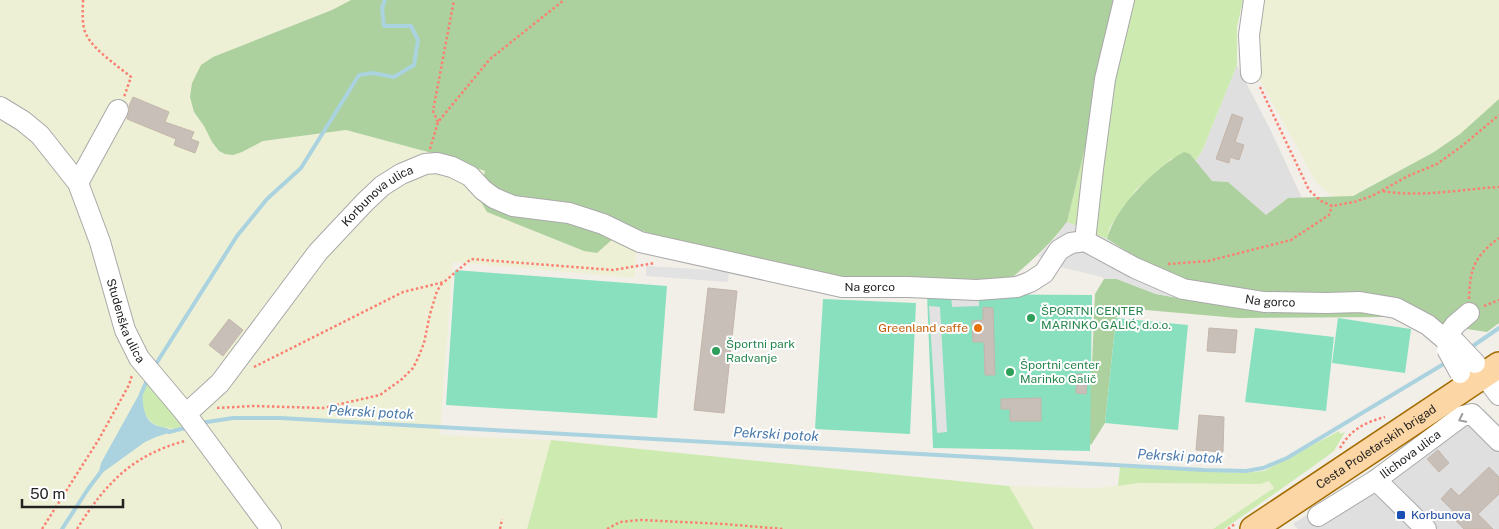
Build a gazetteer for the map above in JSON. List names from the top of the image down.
{
  "streets": {
    "main road": ["Cesta Proletarskih brigad"],
    "street": [
      "Korbunova ulica",
      "Na gorco",
      "Studenška ulica",
      "Ilichova ulica"
    ]
  },
  "crossings": [
    ["Korbunova ulica", "Na gorco"],
    ["Korbunova ulica", "Studenška ulica"]
  ],
  "one_way": ["Ilichova ulica"],
  "water": ["Pekrski potok"],
  "places": {
    "other": [
      "ŠPORTNI CENTER MARINKO GALIĆ, d.o.o.",
      "Greenland caffe",
      "Športni park Radvanje",
      "Športni center Marinko Galič"
    ],
    "transit": ["Korbunova"]
  },
  "scale_bar": "50 m"
}
